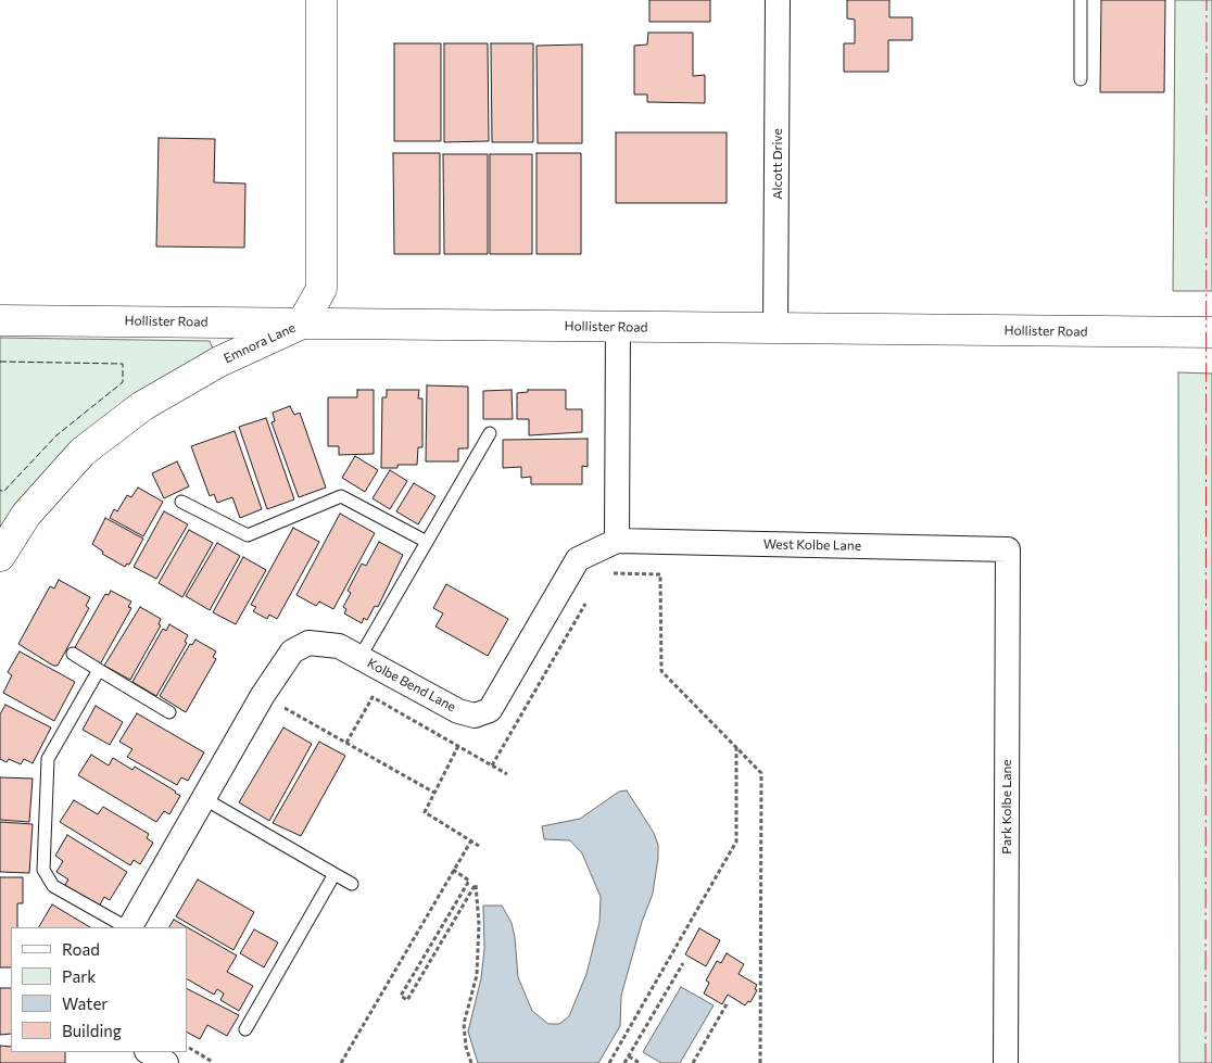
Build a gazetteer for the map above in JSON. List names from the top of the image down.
{
  "streets": {
    "street": [
      "Alcott Drive",
      "Hollister Road",
      "Emnora Lane",
      "West Kolbe Lane",
      "Kolbe Bend Lane",
      "Park Kolbe Lane"
    ]
  },
  "crossings": [
    ["Alcott Drive", "Hollister Road"],
    ["Hollister Road", "Emnora Lane"],
    ["West Kolbe Lane", "Kolbe Bend Lane"],
    ["West Kolbe Lane", "Park Kolbe Lane"]
  ],
  "legend": [
    "Road",
    "Park",
    "Water",
    "Building"
  ]
}
